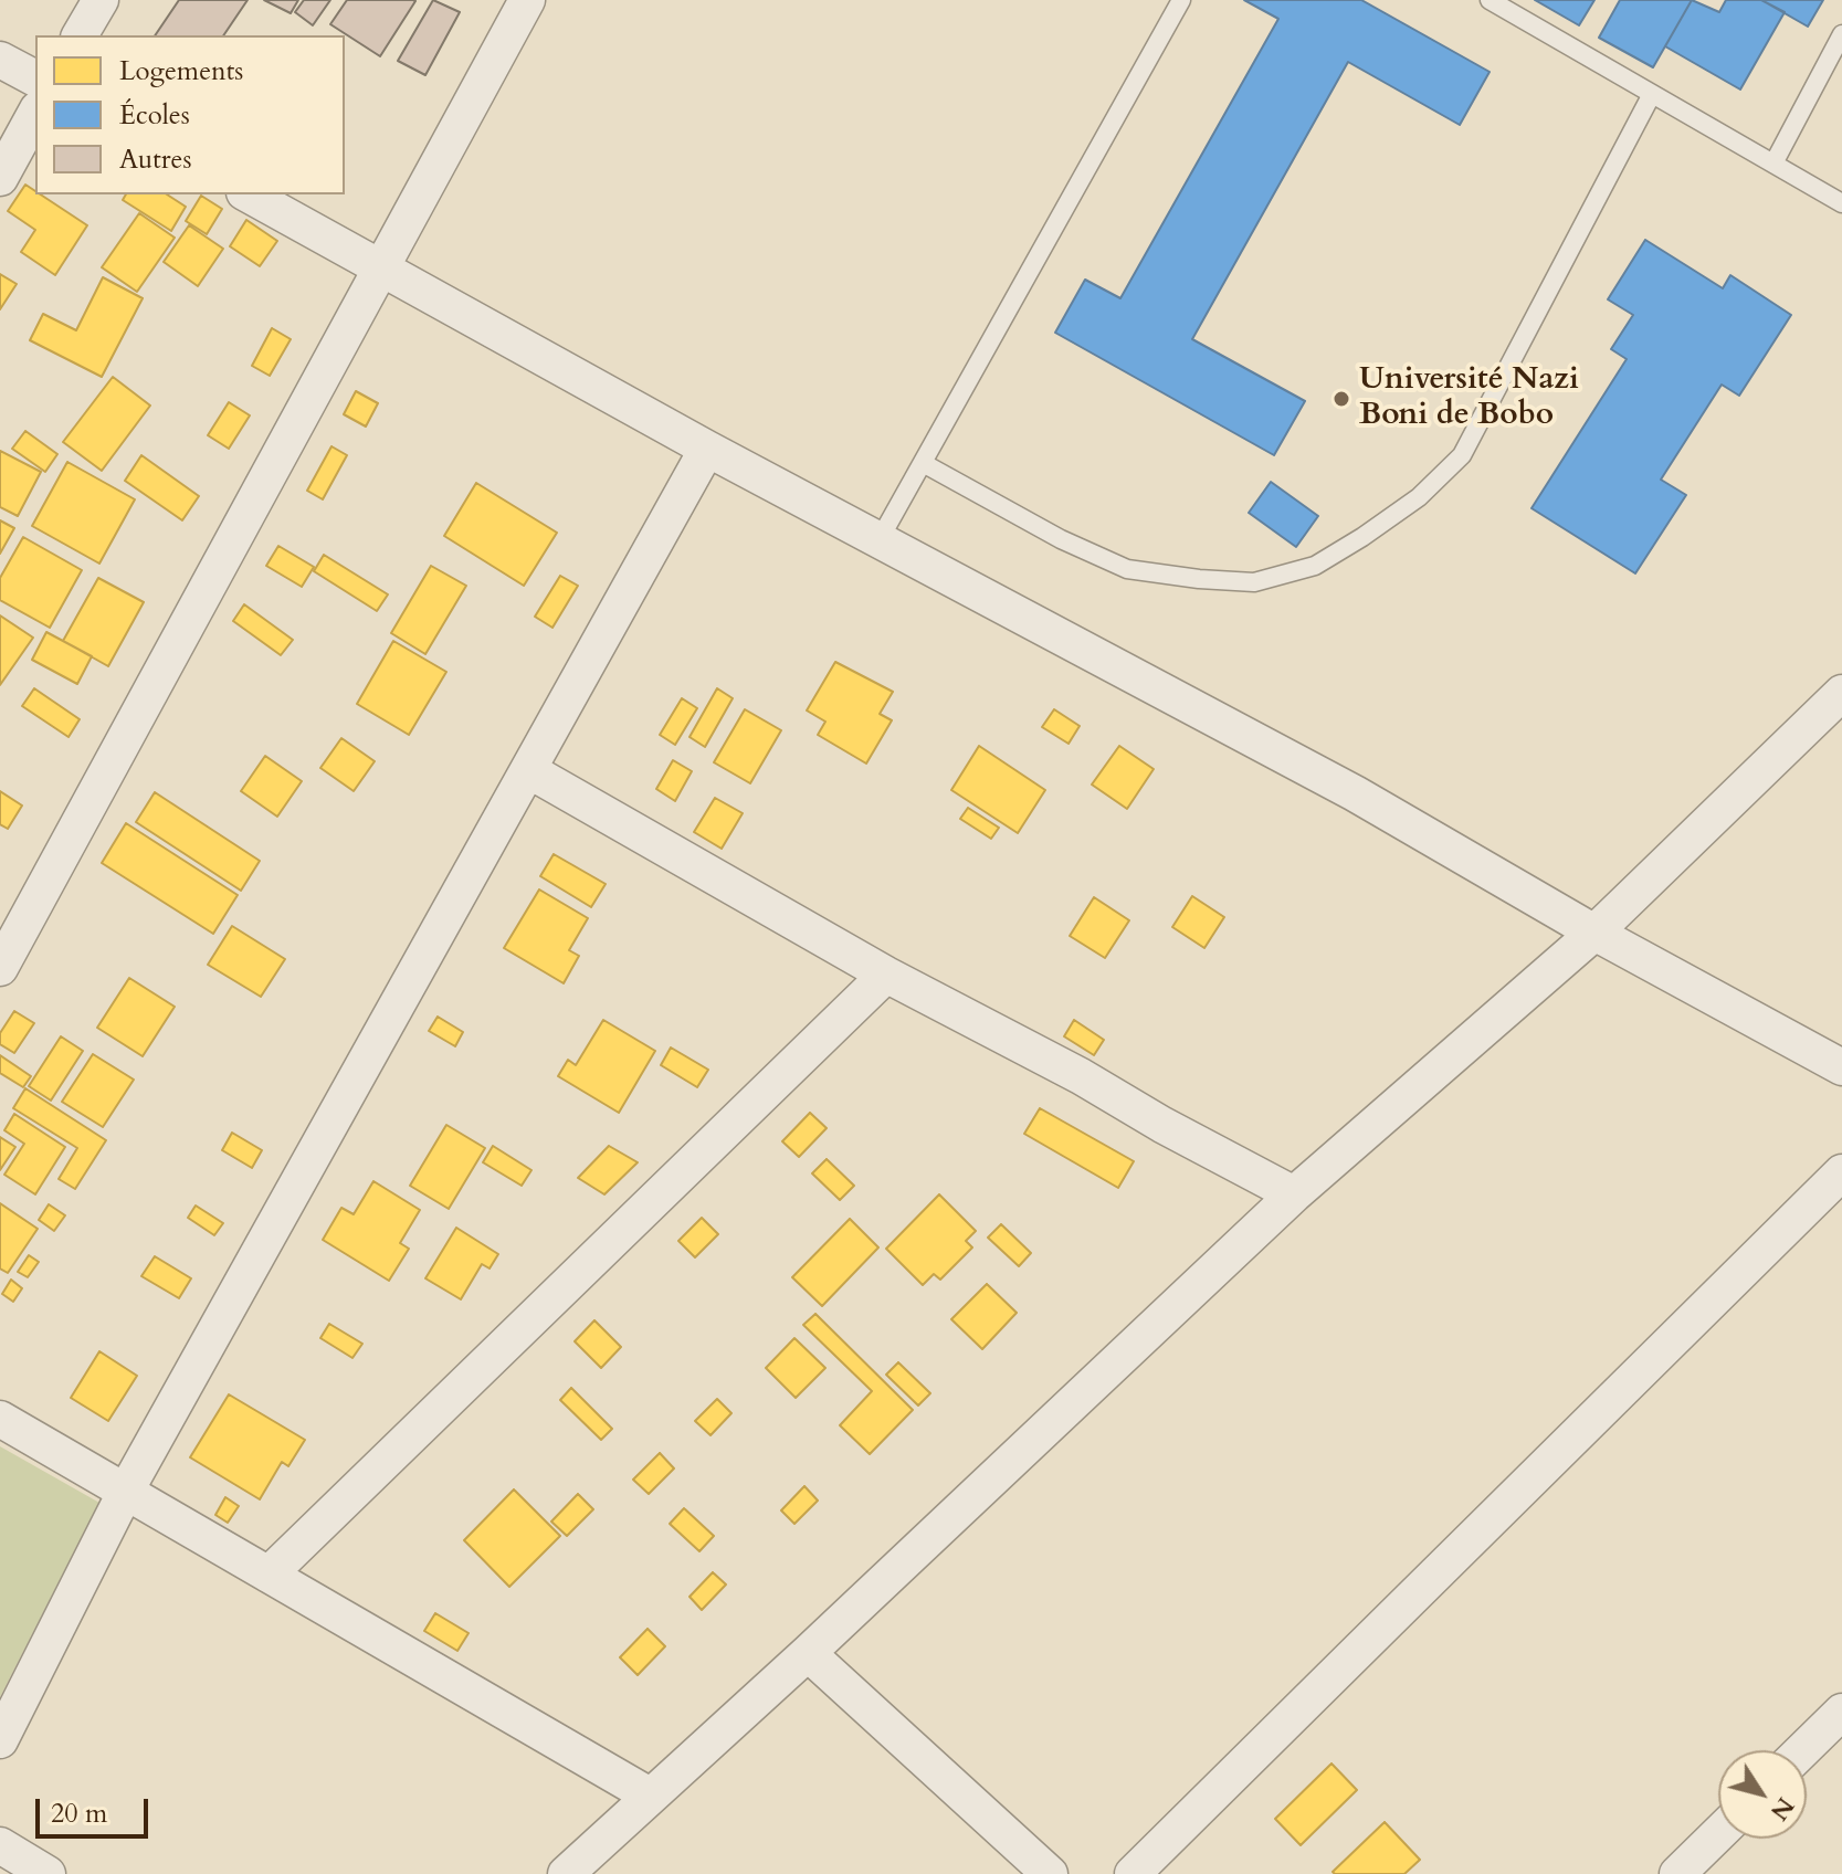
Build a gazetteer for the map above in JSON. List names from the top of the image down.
{
  "places": ["Université Nazi Boni de Bobo"],
  "legend": ["Logements", "Écoles", "Autres"],
  "scale_bar": "20 m",
  "north": "bottom right"
}
